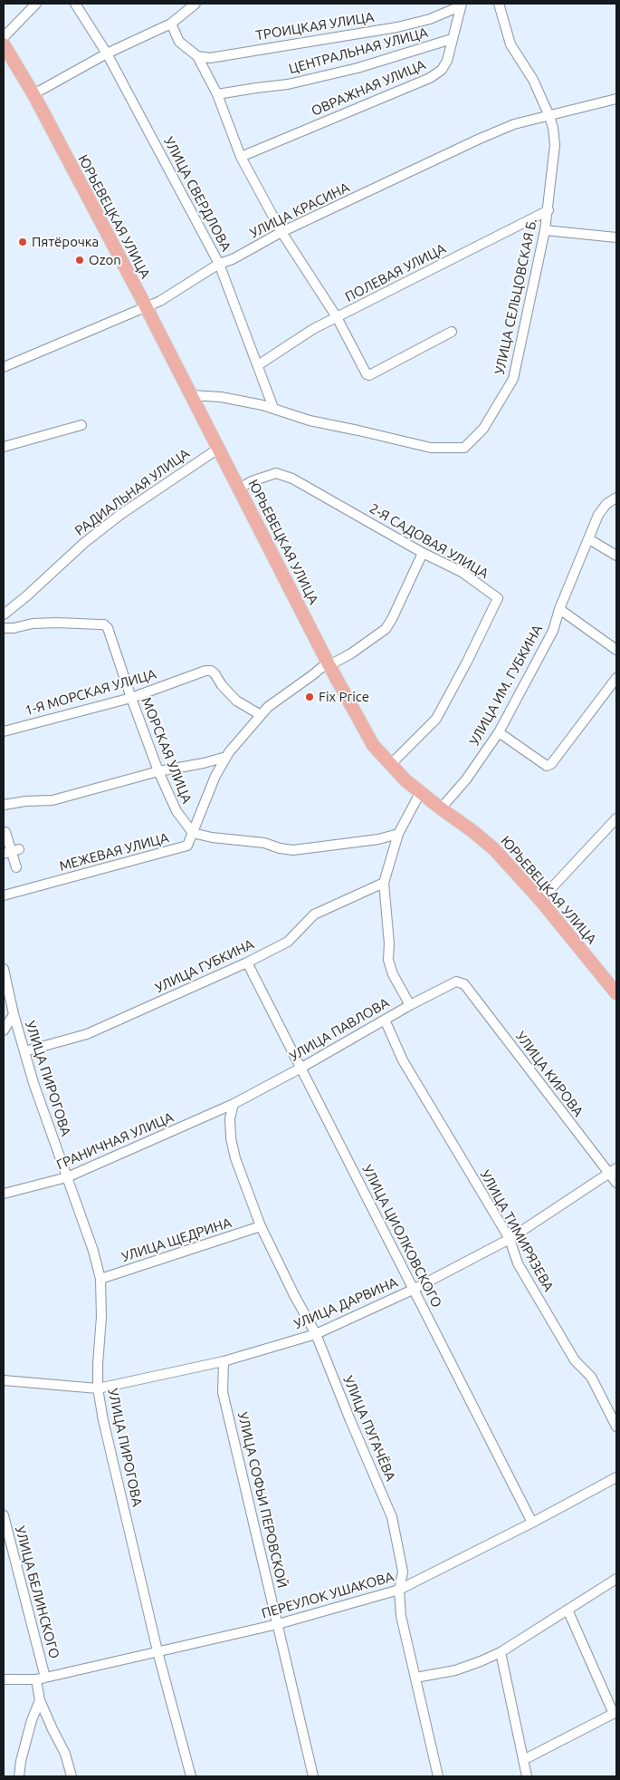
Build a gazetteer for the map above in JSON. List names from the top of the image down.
{
  "streets": {
    "main road": ["ЮРЬЕВЕЦКАЯ УЛИЦА"],
    "street": [
      "ТРОИЦКАЯ УЛИЦА",
      "ЦЕНТРАЛЬНАЯ УЛИЦА",
      "ОВРАЖНАЯ УЛИЦА",
      "УЛИЦА СВЕРДЛОВА",
      "УЛИЦА КРАСИНА",
      "ПОЛЕВАЯ УЛИЦА",
      "УЛИЦА СЕЛЬЦОВСКАЯ Б.",
      "РАДИАЛЬНАЯ УЛИЦА",
      "2-Я САДОВАЯ УЛИЦА",
      "УЛИЦА ИМ. ГУБКИНА",
      "1-Я МОРСКАЯ УЛИЦА",
      "МОРСКАЯ УЛИЦА",
      "МЕЖЕВАЯ УЛИЦА",
      "УЛИЦА ГУБКИНА",
      "УЛИЦА ПАВЛОВА",
      "УЛИЦА КИРОВА",
      "УЛИЦА ПИРОГОВА",
      "ГРАНИЧНАЯ УЛИЦА",
      "УЛИЦА ТИМИРЯЗЕВА",
      "УЛИЦА ЦИОЛКОВСКОГО",
      "УЛИЦА ЩЕДРИНА",
      "УЛИЦА ДАРВИНА",
      "УЛИЦА ПУГАЧЁВА",
      "УЛИЦА СОФЬИ ПЕРОВСКОЙ",
      "УЛИЦА БЕЛИНСКОГО",
      "ПЕРЕУЛОК УШАКОВА"
    ]
  },
  "crossings": [
    ["ТРОИЦКАЯ УЛИЦА", "ОВРАЖНАЯ УЛИЦА"],
    ["ЦЕНТРАЛЬНАЯ УЛИЦА", "ОВРАЖНАЯ УЛИЦА"],
    ["УЛИЦА СВЕРДЛОВА", "УЛИЦА КРАСИНА"],
    ["УЛИЦА СВЕРДЛОВА", "ПОЛЕВАЯ УЛИЦА"],
    ["УЛИЦА СВЕРДЛОВА", "УЛИЦА СЕЛЬЦОВСКАЯ Б."],
    ["УЛИЦА КРАСИНА", "ЮРЬЕВЕЦКАЯ УЛИЦА"],
    ["УЛИЦА КРАСИНА", "УЛИЦА СЕЛЬЦОВСКАЯ Б."],
    ["ЮРЬЕВЕЦКАЯ УЛИЦА", "УЛИЦА СЕЛЬЦОВСКАЯ Б."],
    ["ЮРЬЕВЕЦКАЯ УЛИЦА", "РАДИАЛЬНАЯ УЛИЦА"],
    ["ЮРЬЕВЕЦКАЯ УЛИЦА", "2-Я САДОВАЯ УЛИЦА"],
    ["ЮРЬЕВЕЦКАЯ УЛИЦА", "УЛИЦА ИМ. ГУБКИНА"],
    ["ЮРЬЕВЕЦКАЯ УЛИЦА", "МЕЖЕВАЯ УЛИЦА"],
    ["ПОЛЕВАЯ УЛИЦА", "УЛИЦА СЕЛЬЦОВСКАЯ Б."],
    ["2-Я САДОВАЯ УЛИЦА", "МЕЖЕВАЯ УЛИЦА"],
    ["1-Я МОРСКАЯ УЛИЦА", "МОРСКАЯ УЛИЦА"],
    ["1-Я МОРСКАЯ УЛИЦА", "МЕЖЕВАЯ УЛИЦА"],
    ["МОРСКАЯ УЛИЦА", "МЕЖЕВАЯ УЛИЦА"],
    ["УЛИЦА ГУБКИНА", "УЛИЦА ПИРОГОВА"],
    ["УЛИЦА ГУБКИНА", "УЛИЦА ЦИОЛКОВСКОГО"],
    ["УЛИЦА ПАВЛОВА", "УЛИЦА КИРОВА"],
    ["УЛИЦА ПАВЛОВА", "ГРАНИЧНАЯ УЛИЦА"],
    ["УЛИЦА ПАВЛОВА", "УЛИЦА ТИМИРЯЗЕВА"],
    ["УЛИЦА ПАВЛОВА", "УЛИЦА ЦИОЛКОВСКОГО"],
    ["УЛИЦА ПАВЛОВА", "УЛИЦА ПУГАЧЁВА"],
    ["УЛИЦА КИРОВА", "УЛИЦА ДАРВИНА"],
    ["УЛИЦА ПИРОГОВА", "ГРАНИЧНАЯ УЛИЦА"],
    ["УЛИЦА ПИРОГОВА", "УЛИЦА ЩЕДРИНА"],
    ["УЛИЦА ПИРОГОВА", "УЛИЦА ДАРВИНА"],
    ["УЛИЦА ПИРОГОВА", "ПЕРЕУЛОК УШАКОВА"],
    ["ГРАНИЧНАЯ УЛИЦА", "УЛИЦА ПУГАЧЁВА"],
    ["УЛИЦА ТИМИРЯЗЕВА", "УЛИЦА ДАРВИНА"],
    ["УЛИЦА ЦИОЛКОВСКОГО", "УЛИЦА ДАРВИНА"],
    ["УЛИЦА ЦИОЛКОВСКОГО", "ПЕРЕУЛОК УШАКОВА"],
    ["УЛИЦА ЩЕДРИНА", "УЛИЦА ПУГАЧЁВА"],
    ["УЛИЦА ДАРВИНА", "УЛИЦА ПУГАЧЁВА"],
    ["УЛИЦА ДАРВИНА", "УЛИЦА СОФЬИ ПЕРОВСКОЙ"],
    ["УЛИЦА ПУГАЧЁВА", "ПЕРЕУЛОК УШАКОВА"],
    ["УЛИЦА СОФЬИ ПЕРОВСКОЙ", "ПЕРЕУЛОК УШАКОВА"],
    ["УЛИЦА БЕЛИНСКОГО", "ПЕРЕУЛОК УШАКОВА"]
  ],
  "places": ["Пятёрочка", "Ozon", "Fix Price"]
}
